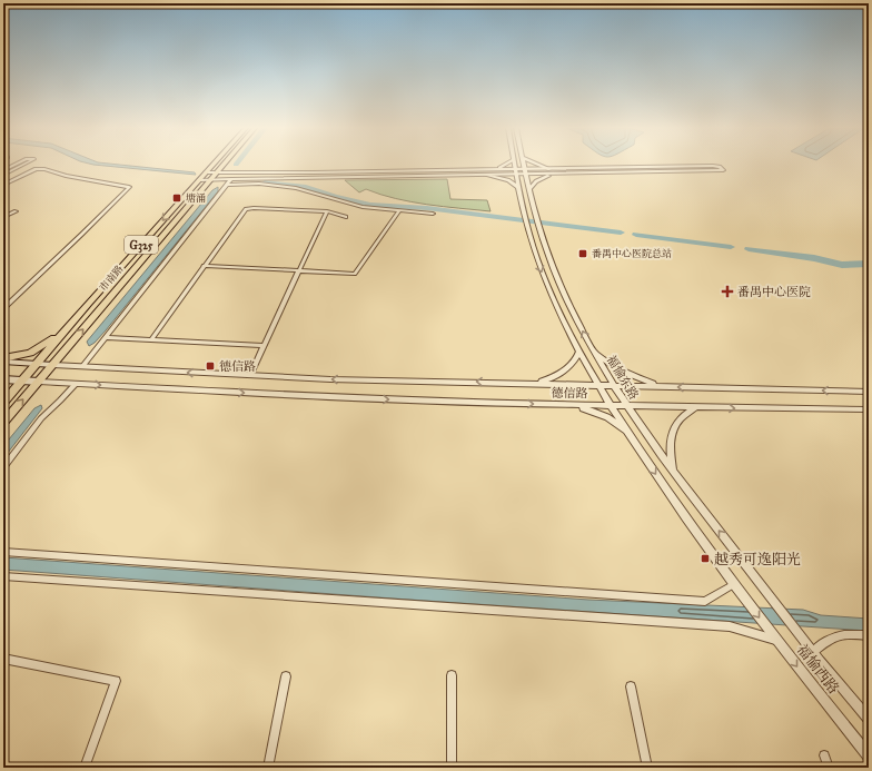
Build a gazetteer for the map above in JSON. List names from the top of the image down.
{
  "streets": {
    "highway": ["G325", "市南路"],
    "main road": ["德信路"],
    "street": ["福愉东路", "福愉西路"]
  },
  "crossings": [
    ["市南路", "德信路"],
    ["福愉东路", "德信路"],
    ["福愉东路", "福愉西路"]
  ],
  "places": {
    "transit": [
      "塘涌",
      "番禺中心医院总站",
      "德信路",
      "越秀可逸阳光"
    ],
    "health": ["番禺中心医院"]
  }
}
